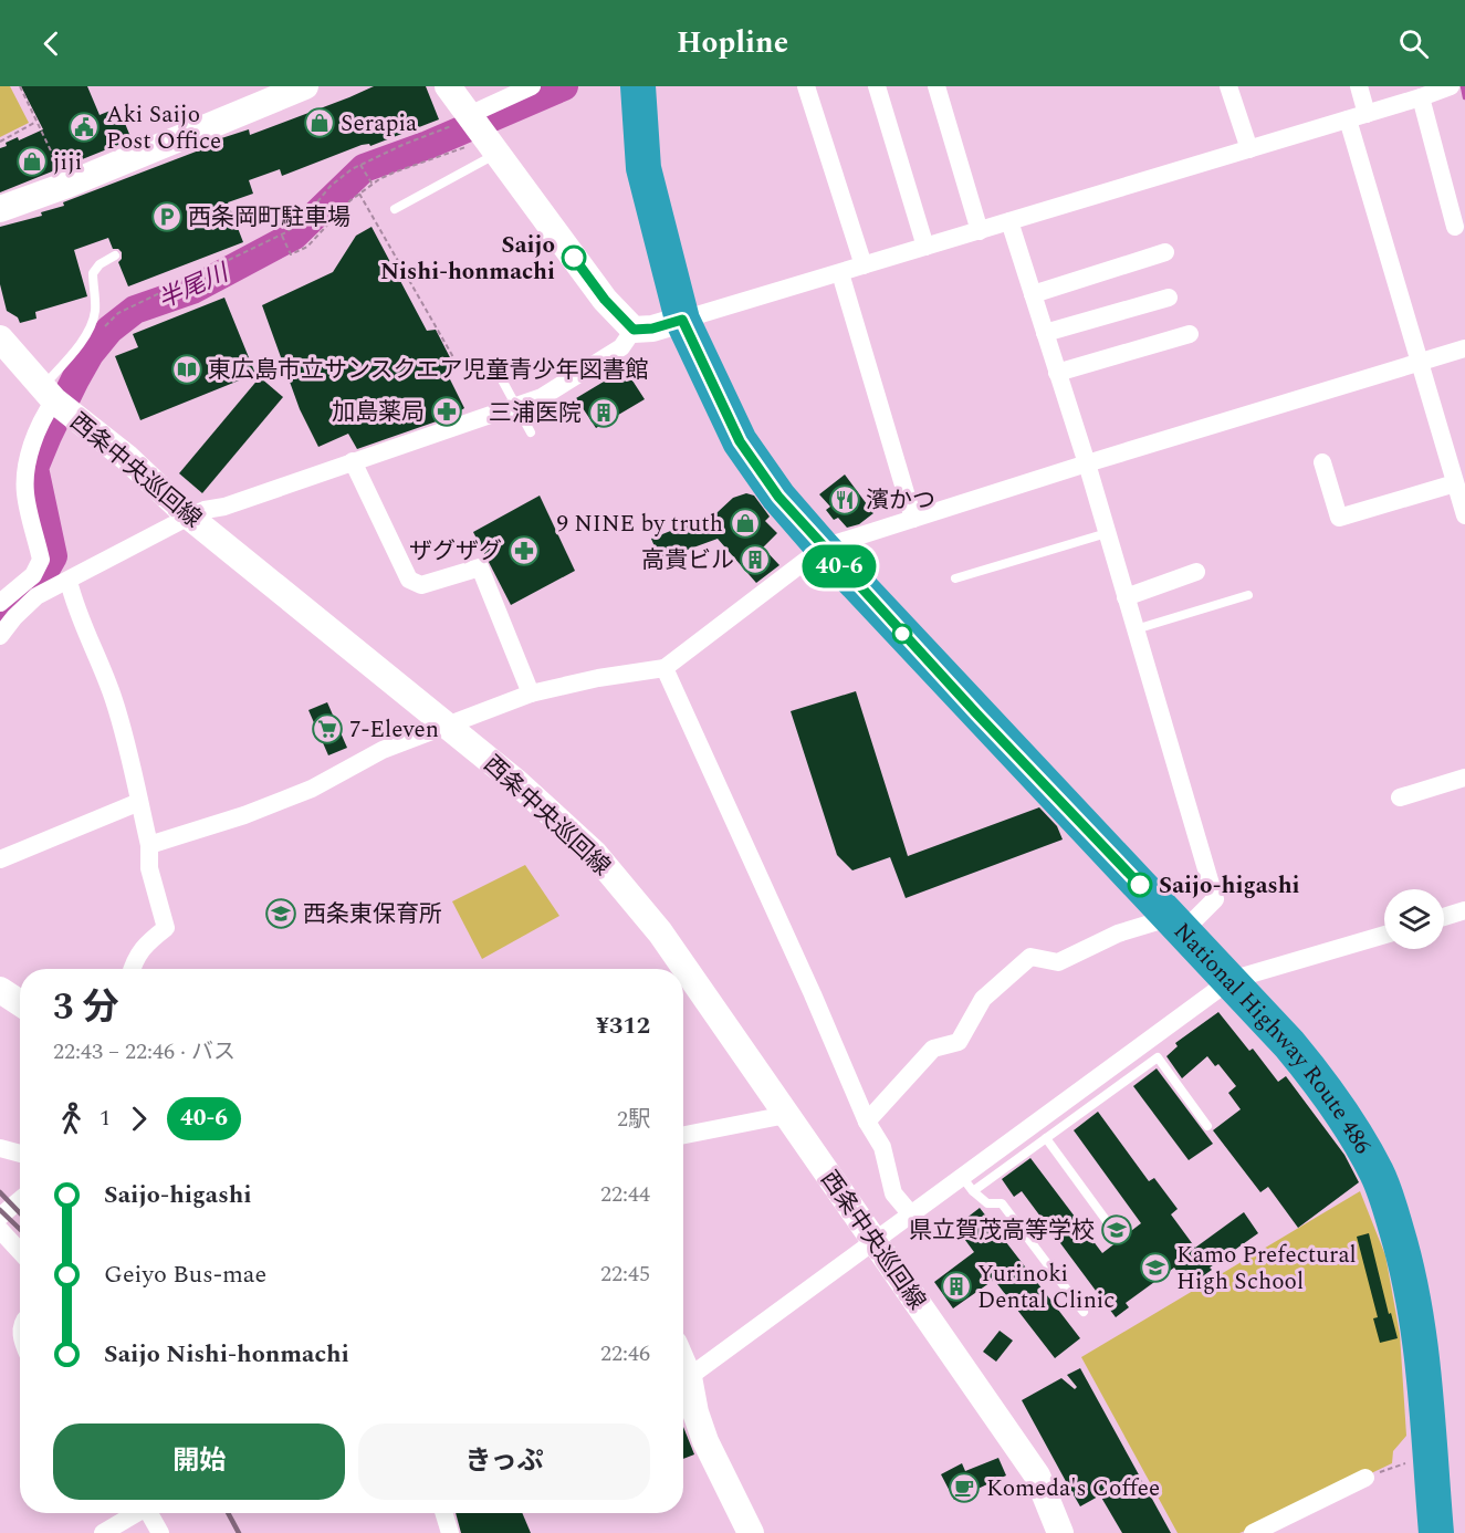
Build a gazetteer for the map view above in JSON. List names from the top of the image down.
{
  "streets": {
    "highway": ["National Highway Route 486"],
    "street": ["西条中央巡回線"]
  },
  "water": ["半尾川"],
  "places": {
    "shop": ["Serapia", "jiji", "9 NINE by truth"],
    "public building": ["Aki Saijo Post Office"],
    "parking": ["西条岡町駐車場"],
    "other": ["Saijo Nishi-honmachi", "Saijo-higashi"],
    "library": ["東広島市立サンスクエア児童青少年図書館"],
    "pharmacy": ["加島薬局", "ザグザグ"],
    "building": ["三浦医院", "高貴ビル", "Yurinoki Dental Clinic"],
    "restaurant": ["濱かつ"],
    "supermarket": ["7-Eleven"],
    "school or university": ["西条東保育所", "県立賀茂高等学校", "Kamo Prefectural High School"],
    "cafe": ["Komeda's Coffee"]
  },
  "lines": ["bus line 40-6"],
  "page": {
    "header": "Hopline",
    "on_map": "40-6",
    "heading": ["3 分", "22:43 – 22:46 · バス", "¥312"],
    "legs": ["1", "40-6", "2駅"],
    "list": [
      {
        "name": "Saijo-higashi",
        "value": "22:44"
      },
      {
        "name": "Geiyo Bus-mae",
        "value": "22:45"
      },
      {
        "name": "Saijo Nishi-honmachi",
        "value": "22:46"
      }
    ],
    "buttons": ["開始", "きっぷ"]
  }
}
